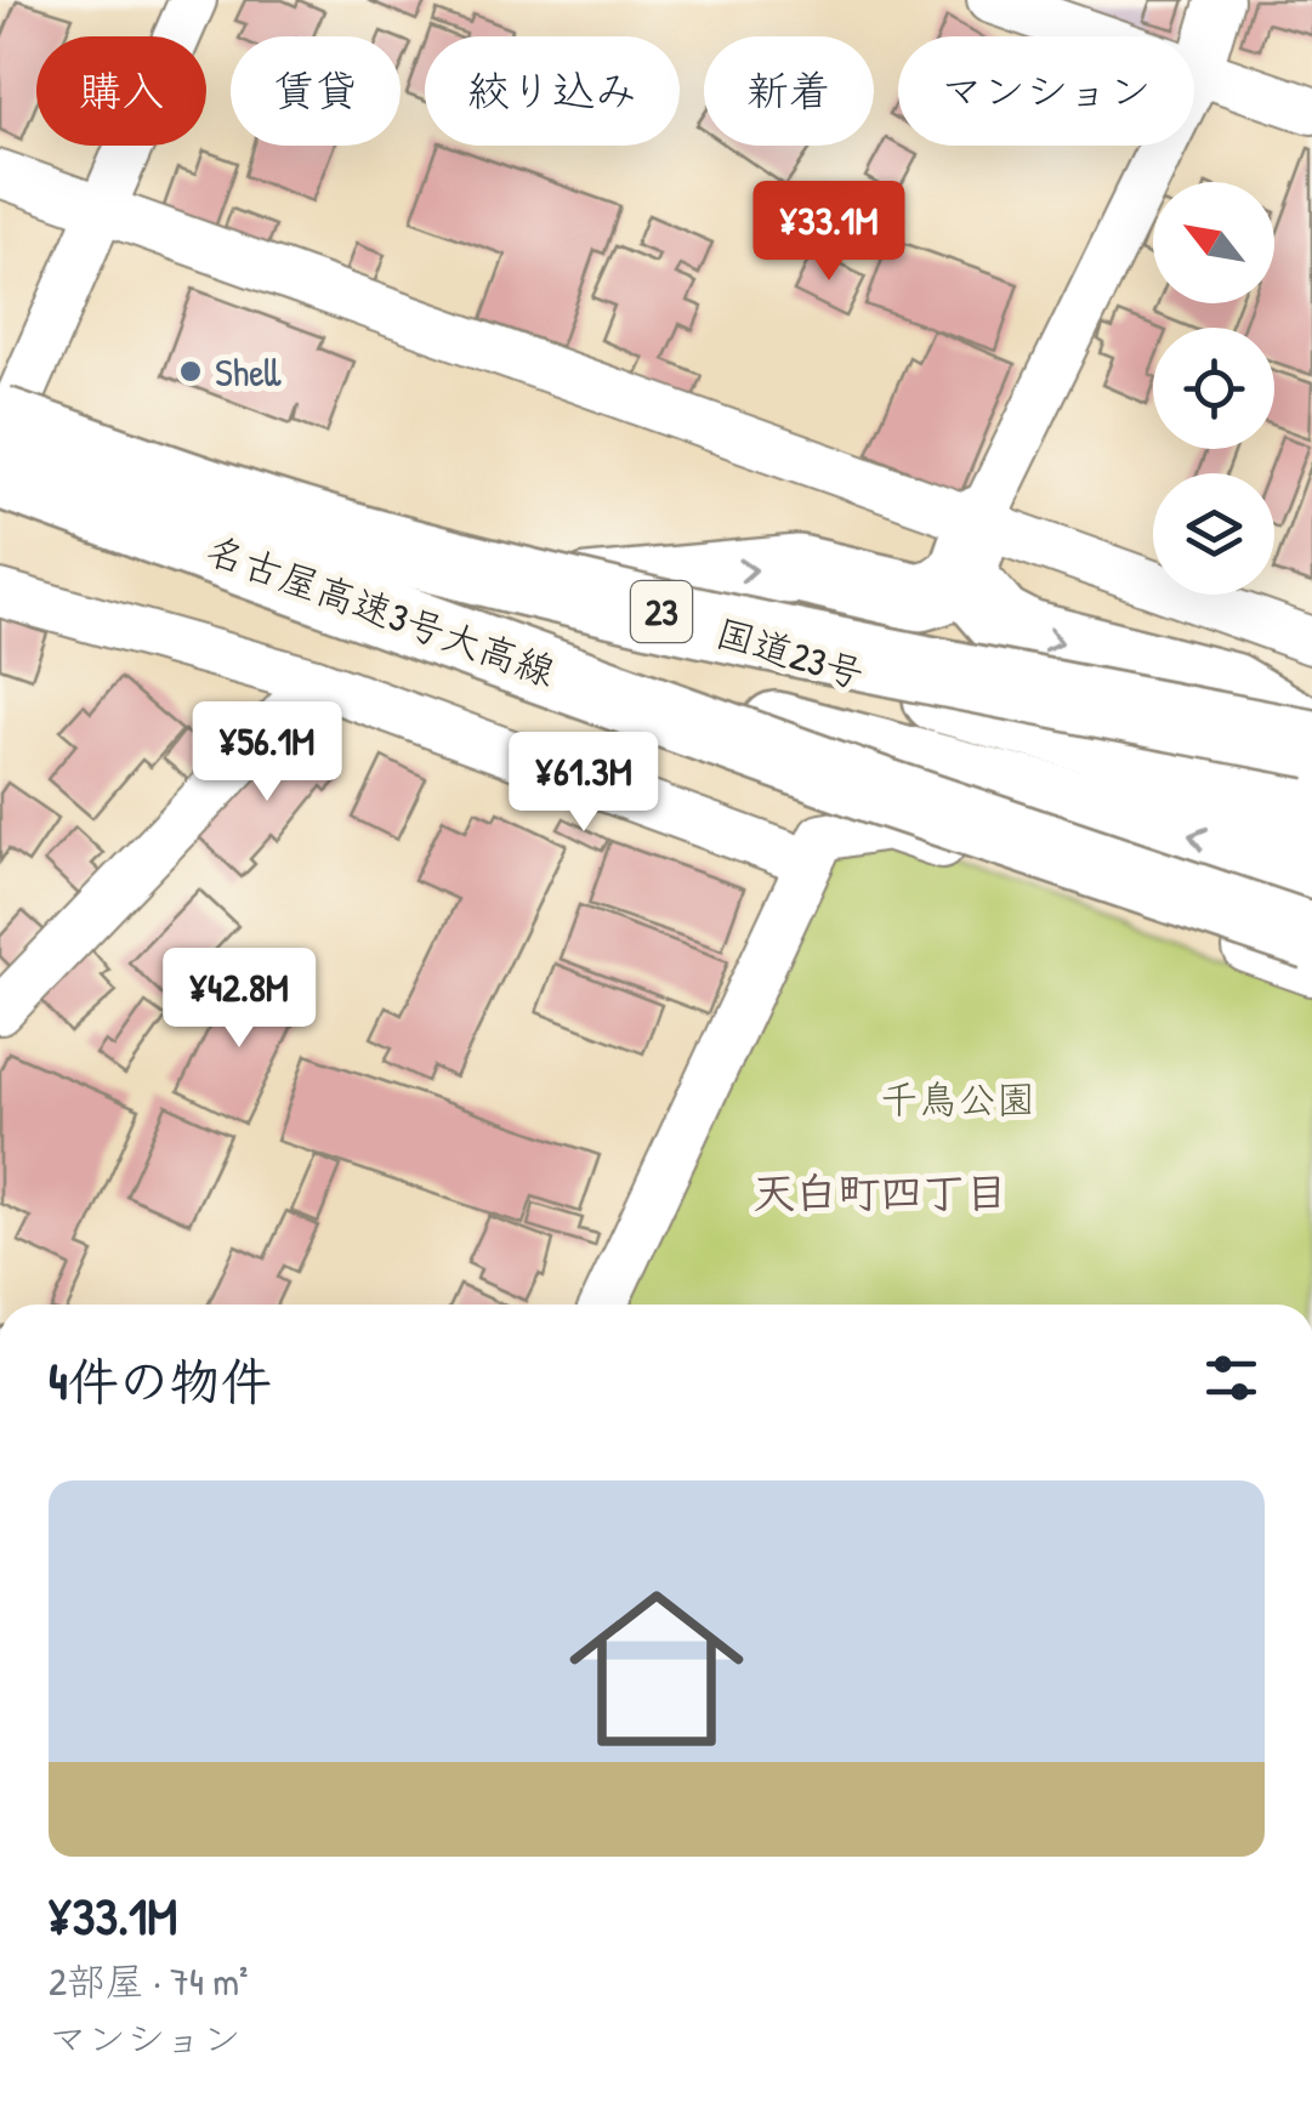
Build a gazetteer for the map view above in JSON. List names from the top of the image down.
{
  "streets": {
    "highway": ["名古屋高速3号大高線", "23", "国道23号"]
  },
  "crossings": [
    ["名古屋高速3号大高線", "国道23号"]
  ],
  "districts": ["天白町四丁目"],
  "parks": ["千鳥公園"],
  "places": ["Shell"],
  "north": "top left",
  "page": {
    "chip": [
      "購入",
      "賃貸",
      "絞り込み",
      "新着",
      "マンション"
    ],
    "price": [
      "¥33.1M",
      "¥56.1M",
      "¥61.3M",
      "¥42.8M"
    ],
    "heading": "4件の物件",
    "list": [
      {
        "name": "¥33.1M",
        "note": "2部屋 · 74 m² · マンション"
      }
    ]
  }
}
